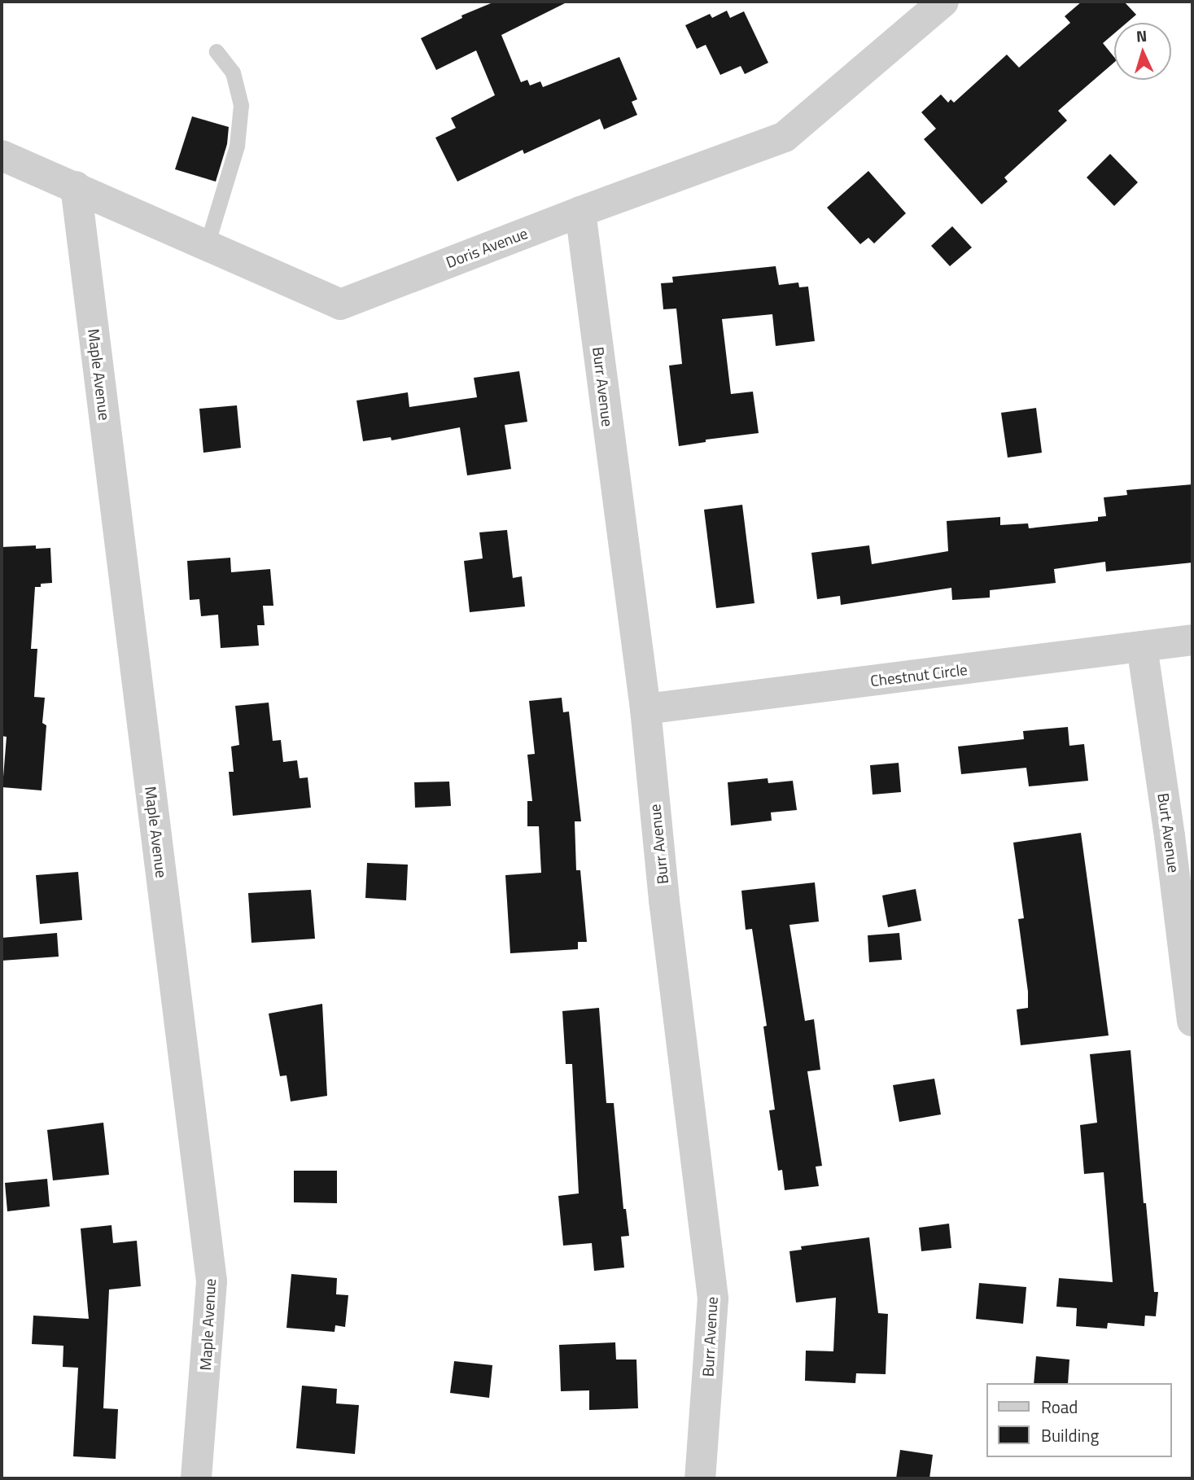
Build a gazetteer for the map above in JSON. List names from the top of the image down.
{
  "streets": {
    "street": [
      "Doris Avenue",
      "Maple Avenue",
      "Burr Avenue",
      "Chestnut Circle",
      "Burt Avenue"
    ]
  },
  "crossings": [
    ["Doris Avenue", "Maple Avenue"],
    ["Doris Avenue", "Burr Avenue"],
    ["Burr Avenue", "Chestnut Circle"],
    ["Chestnut Circle", "Burt Avenue"]
  ],
  "legend": ["Road", "Building"],
  "north": "top"
}
